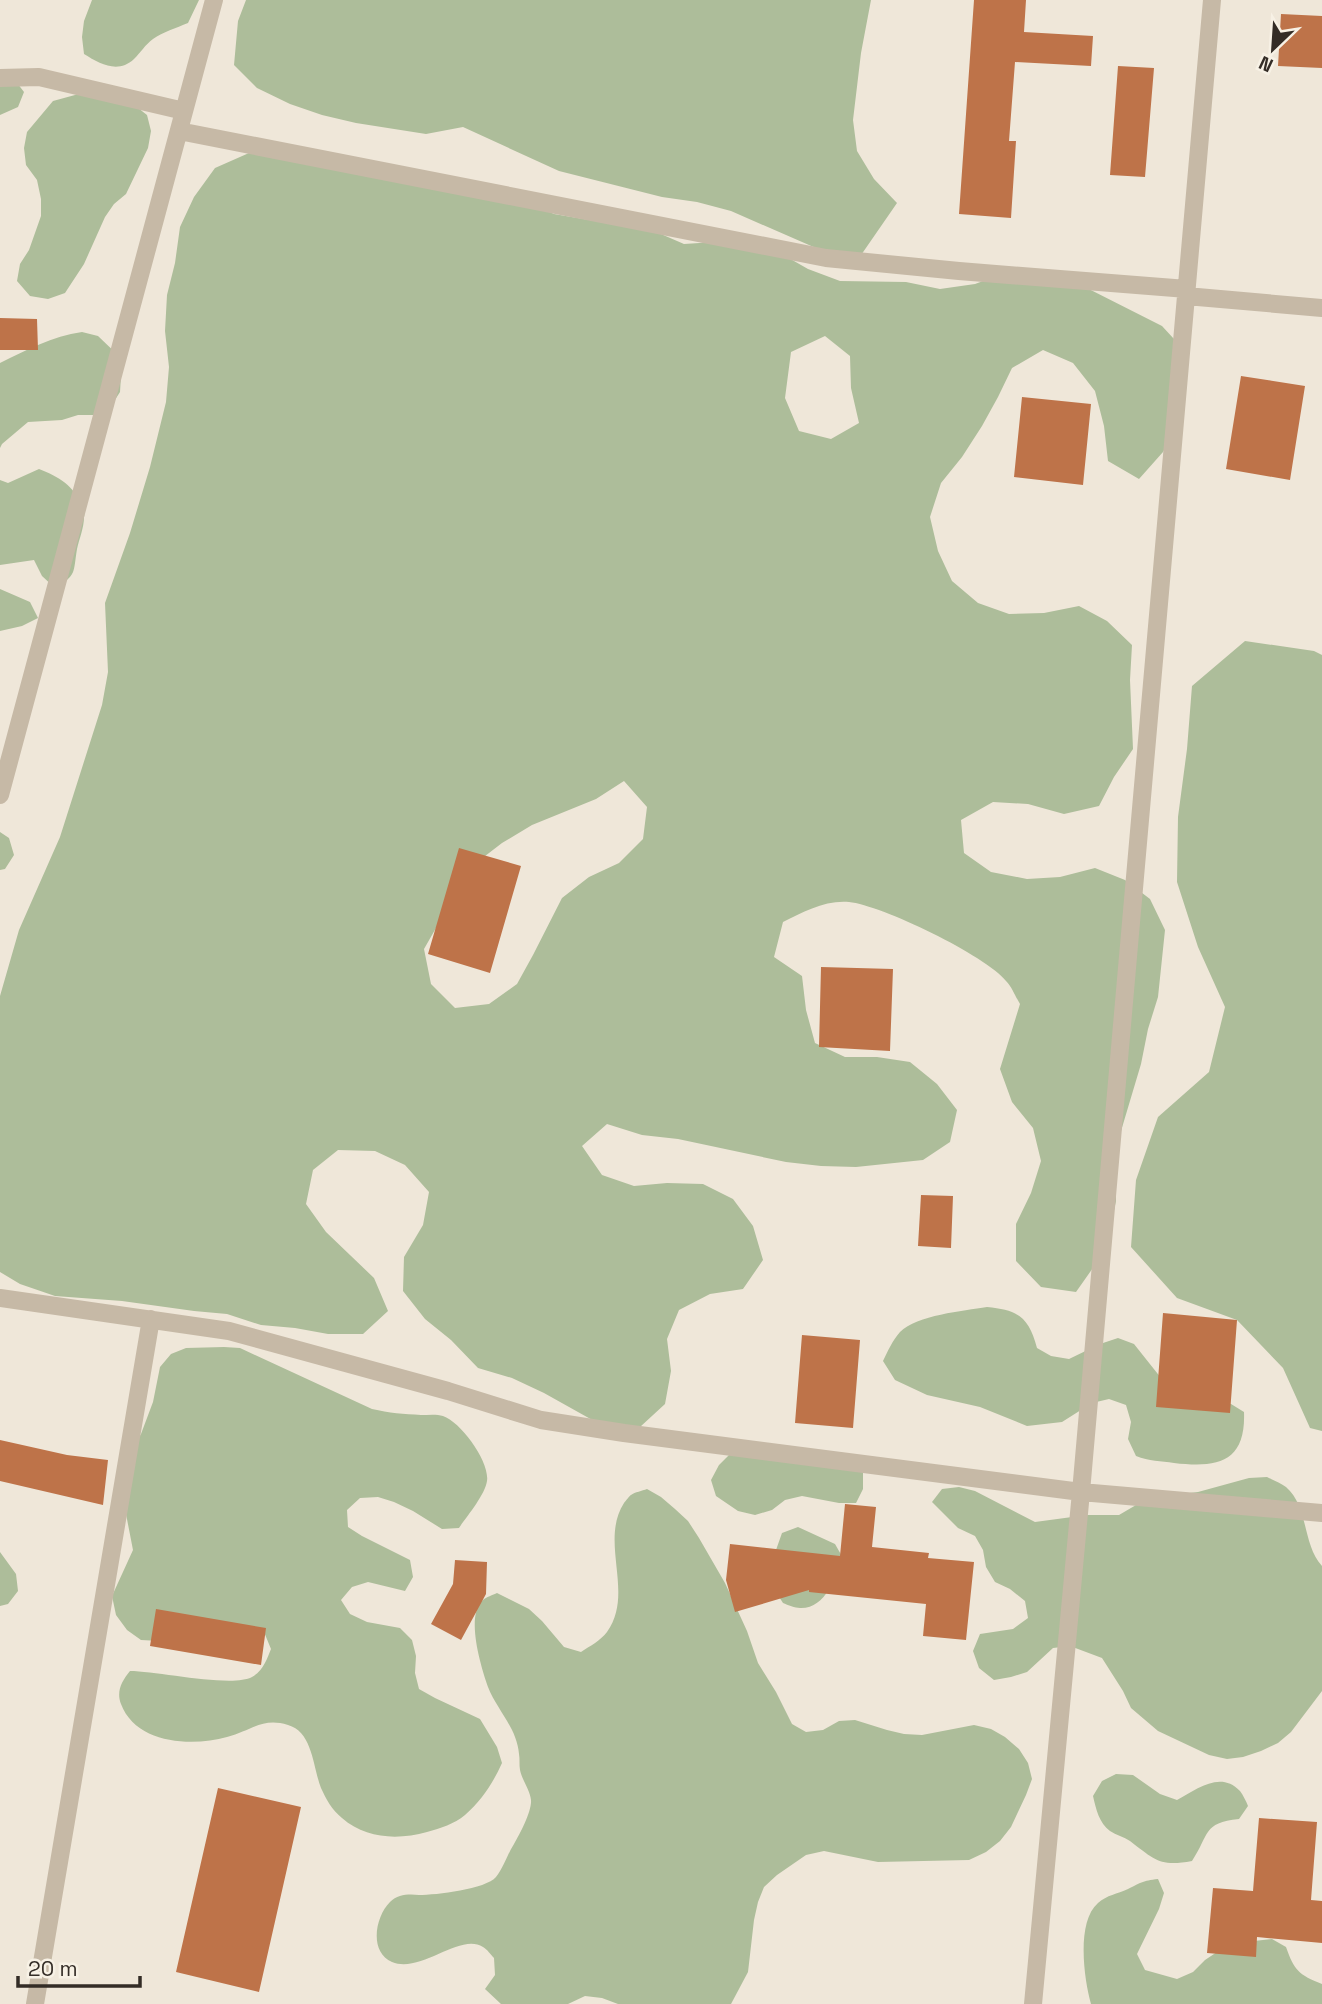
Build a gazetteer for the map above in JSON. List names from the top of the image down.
{
  "scale_bar": "20 m",
  "north": "bottom left"
}
